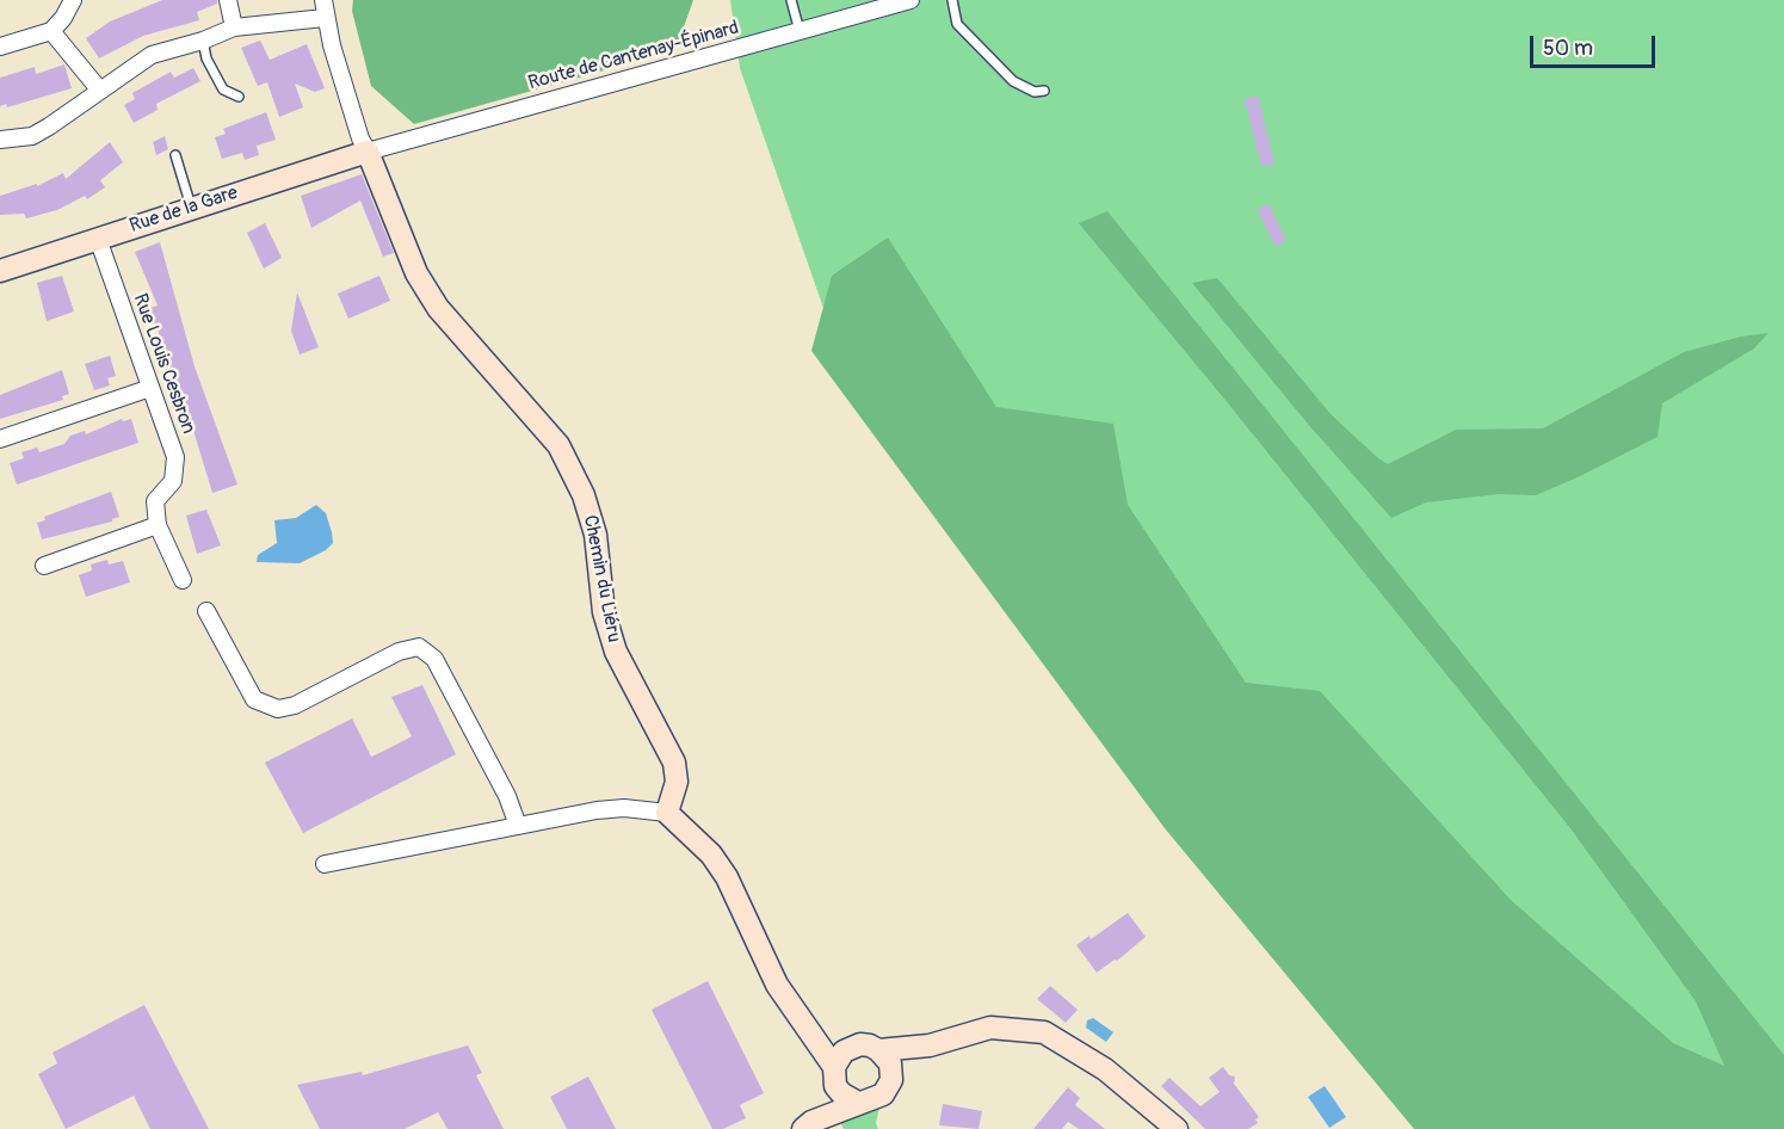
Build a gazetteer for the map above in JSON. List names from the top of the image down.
{
  "streets": {
    "street": [
      "Route de Cantenay-Épinard",
      "Rue de la Gare",
      "Rue Louis Cesbron",
      "Chemin du Liéru"
    ]
  },
  "crossings": [
    ["Route de Cantenay-Épinard", "Rue de la Gare"],
    ["Route de Cantenay-Épinard", "Chemin du Liéru"],
    ["Rue de la Gare", "Rue Louis Cesbron"],
    ["Rue de la Gare", "Chemin du Liéru"]
  ],
  "scale_bar": "50 m"
}
